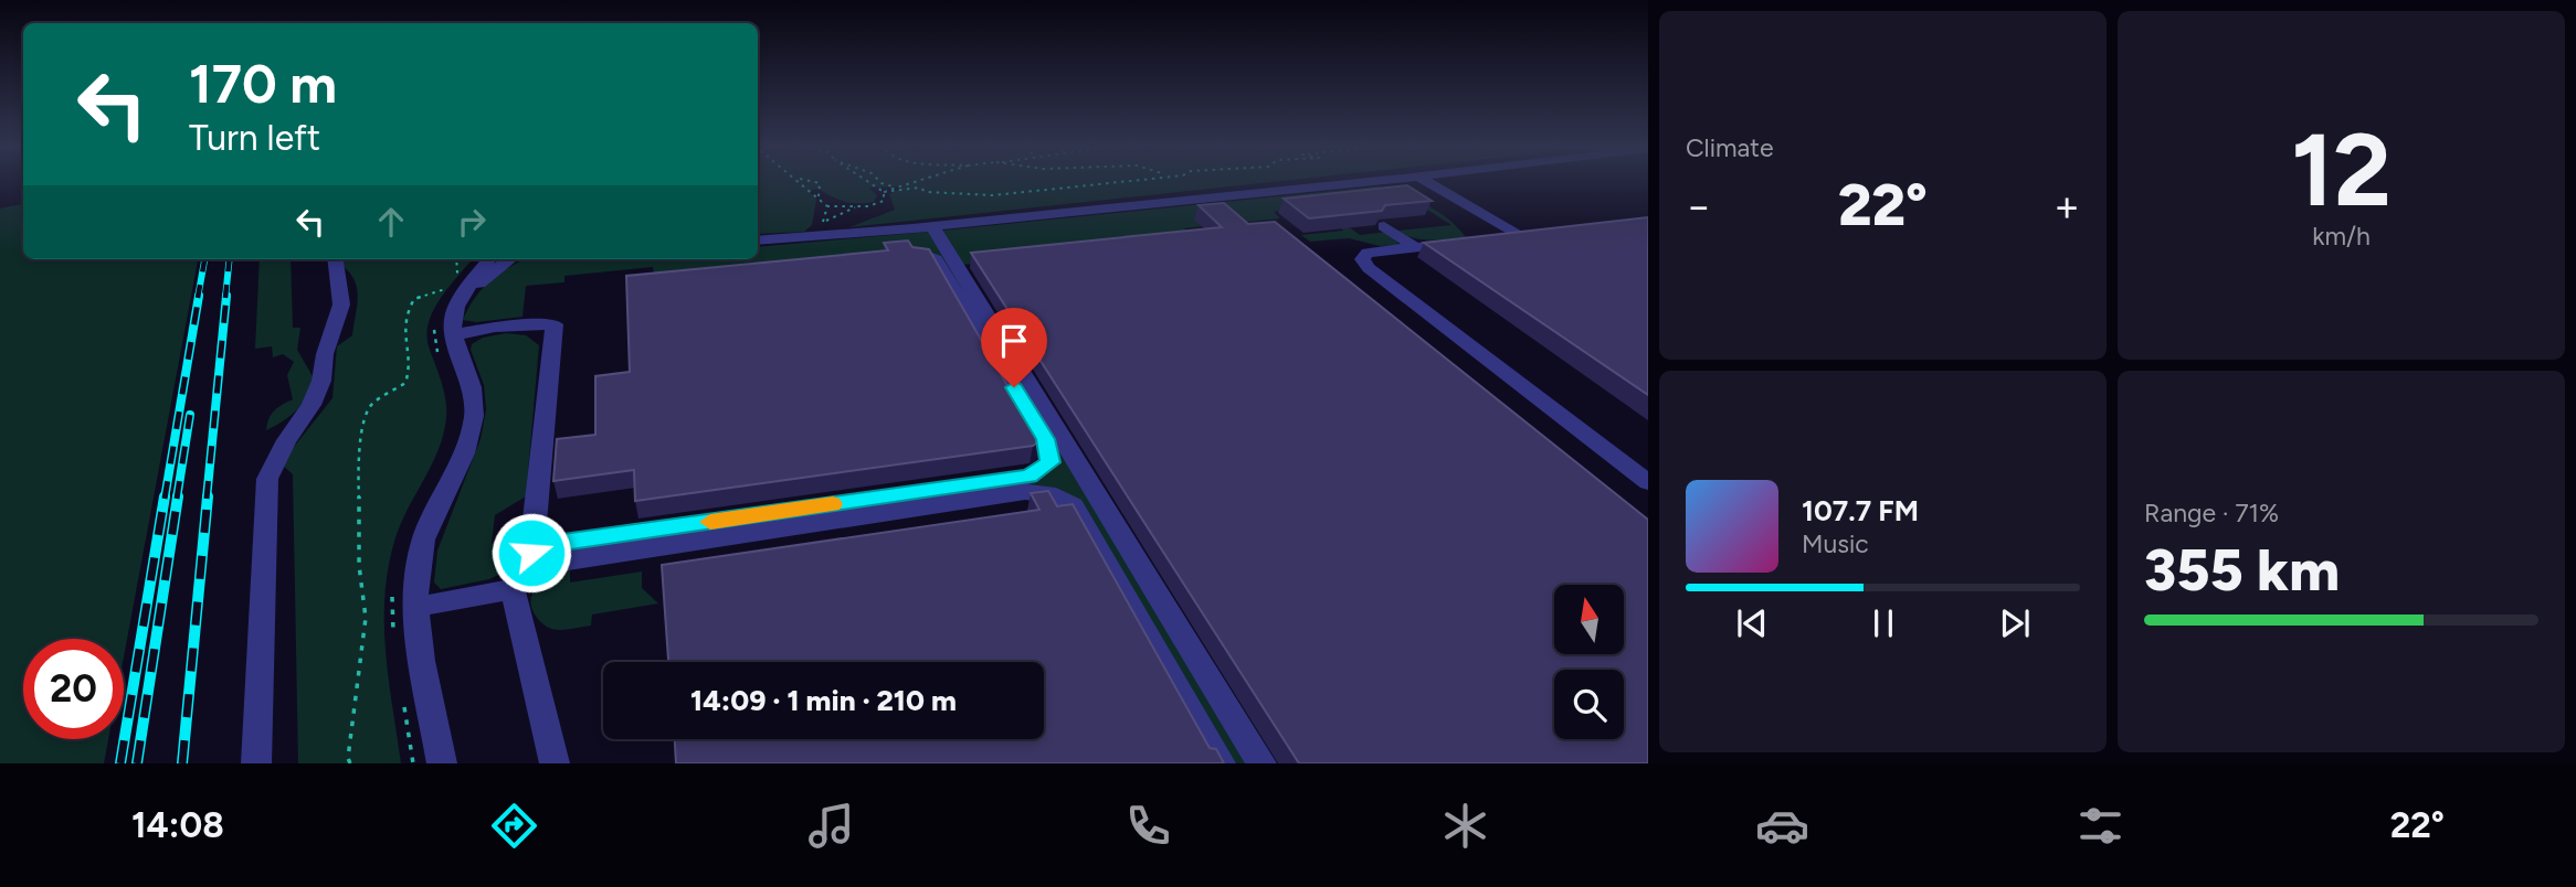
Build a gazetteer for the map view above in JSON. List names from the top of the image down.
{
  "north": "top",
  "page": {
    "tile": [
      "Climate",
      ["12", "km/h"],
      ["Range · 71%", "355 km"]
    ],
    "turn": ["170 m", "Turn left"],
    "heat": ["−", "22°", "+"],
    "song": ["107.7 FM", "Music"],
    "limit": "20",
    "trip": "14:09 · 1 min · 210 m",
    "tabs": ["14:08", "22°"]
  }
}
